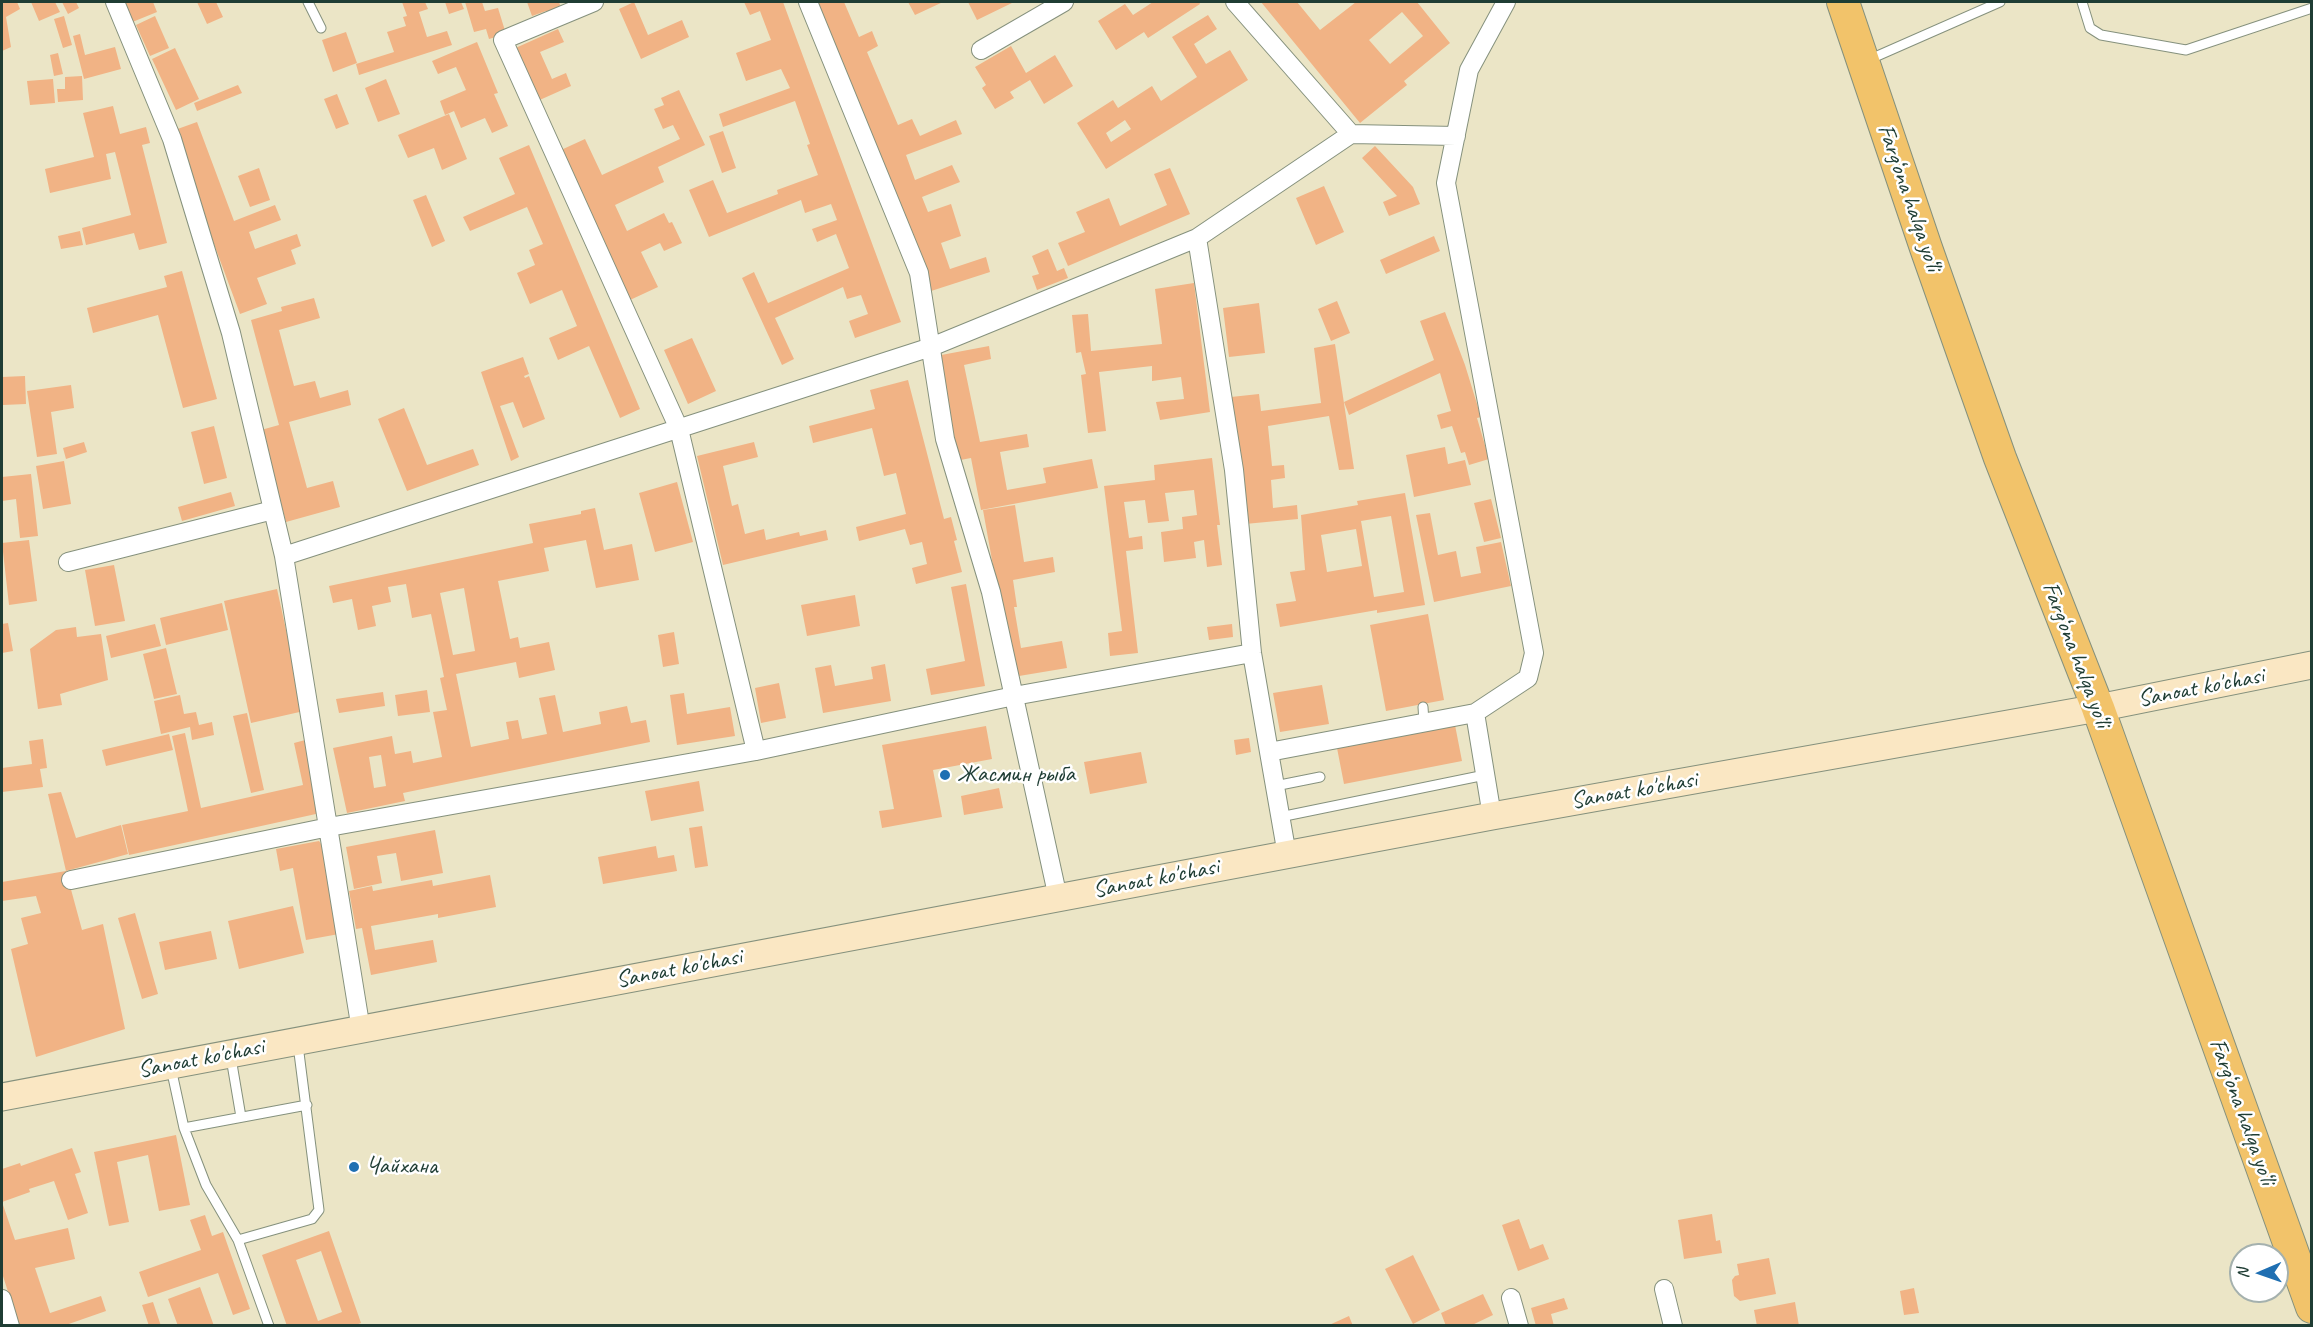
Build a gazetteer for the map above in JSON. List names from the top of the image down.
{
  "streets": {
    "highway": ["Farg‘ona halqa yo‘li"],
    "main road": ["Sanoat ko'chasi"]
  },
  "crossings": [
    ["Farg‘ona halqa yo‘li", "Sanoat ko'chasi"]
  ],
  "places": ["Жасмин рыба", "Чайхана"],
  "north": "left"
}
